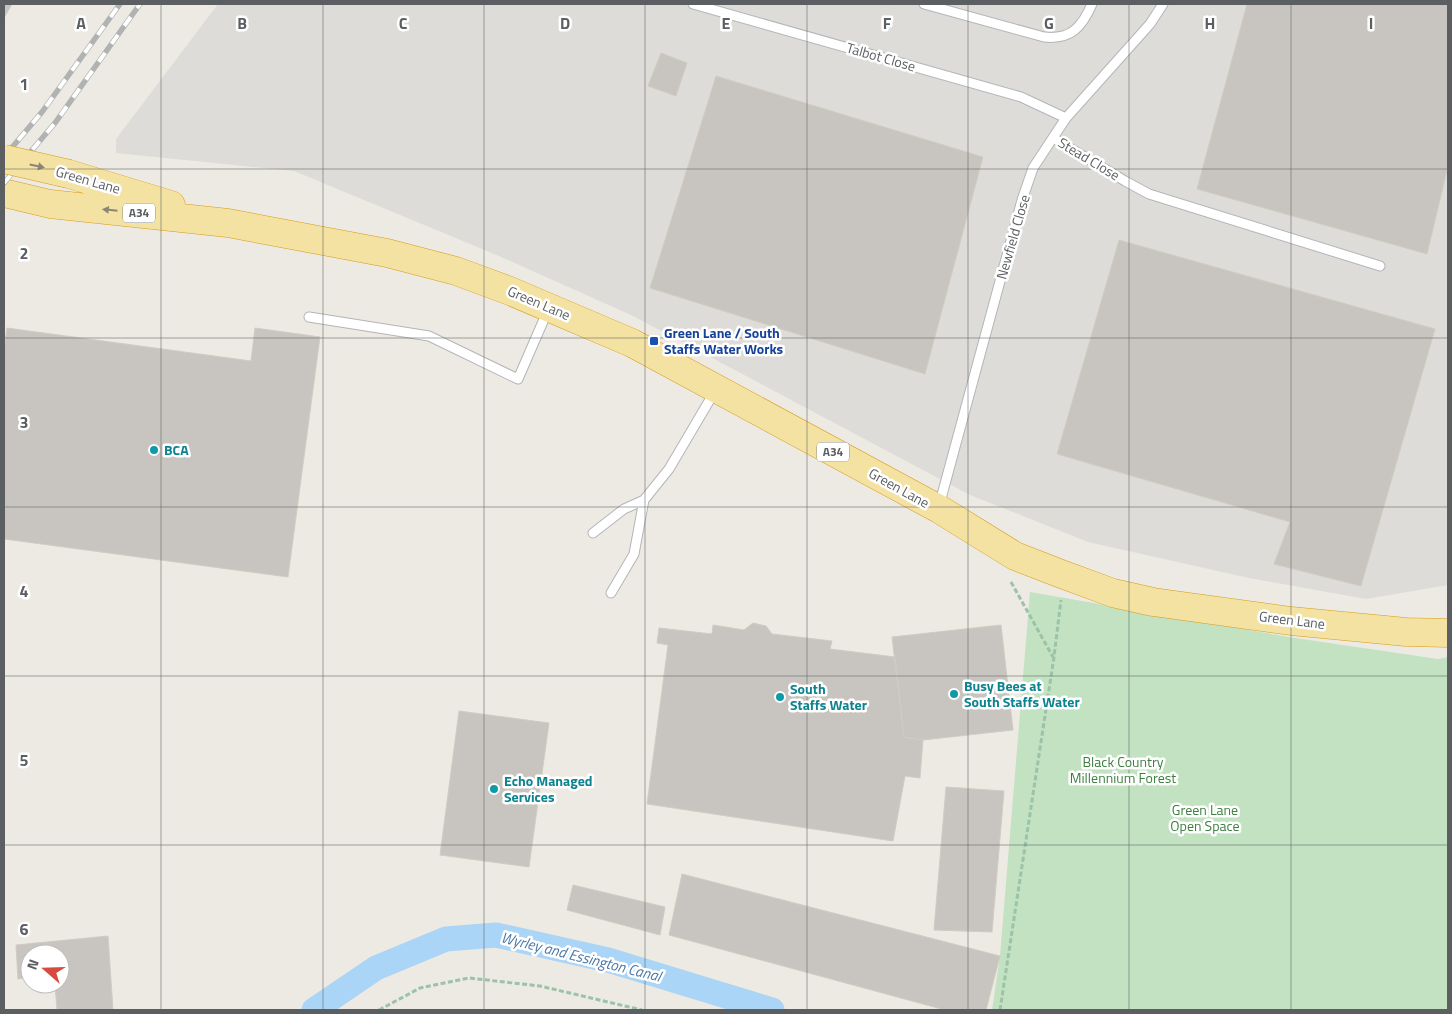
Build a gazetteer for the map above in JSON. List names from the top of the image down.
{
  "streets": {
    "highway": ["Green Lane", "A34"],
    "lane": ["Talbot Close", "Stead Close", "Newfield Close"]
  },
  "crossings": [
    ["Talbot Close", "Newfield Close"],
    ["Stead Close", "Newfield Close"],
    ["Green Lane", "Newfield Close"]
  ],
  "water": ["Wyrley and Essington Canal"],
  "parks": ["Black Country Millennium Forest", "Green Lane Open Space"],
  "places": {
    "transit": ["Green Lane / South Staffs Water Works"],
    "other": [
      "BCA",
      "Busy Bees at South Staffs Water",
      "South Staffs Water",
      "Echo Managed Services"
    ]
  },
  "north": "left",
  "grid": {
    "columns": [
      "A",
      "B",
      "C",
      "D",
      "E",
      "F",
      "G",
      "H",
      "I"
    ],
    "rows": [
      "1",
      "2",
      "3",
      "4",
      "5",
      "6"
    ]
  }
}
